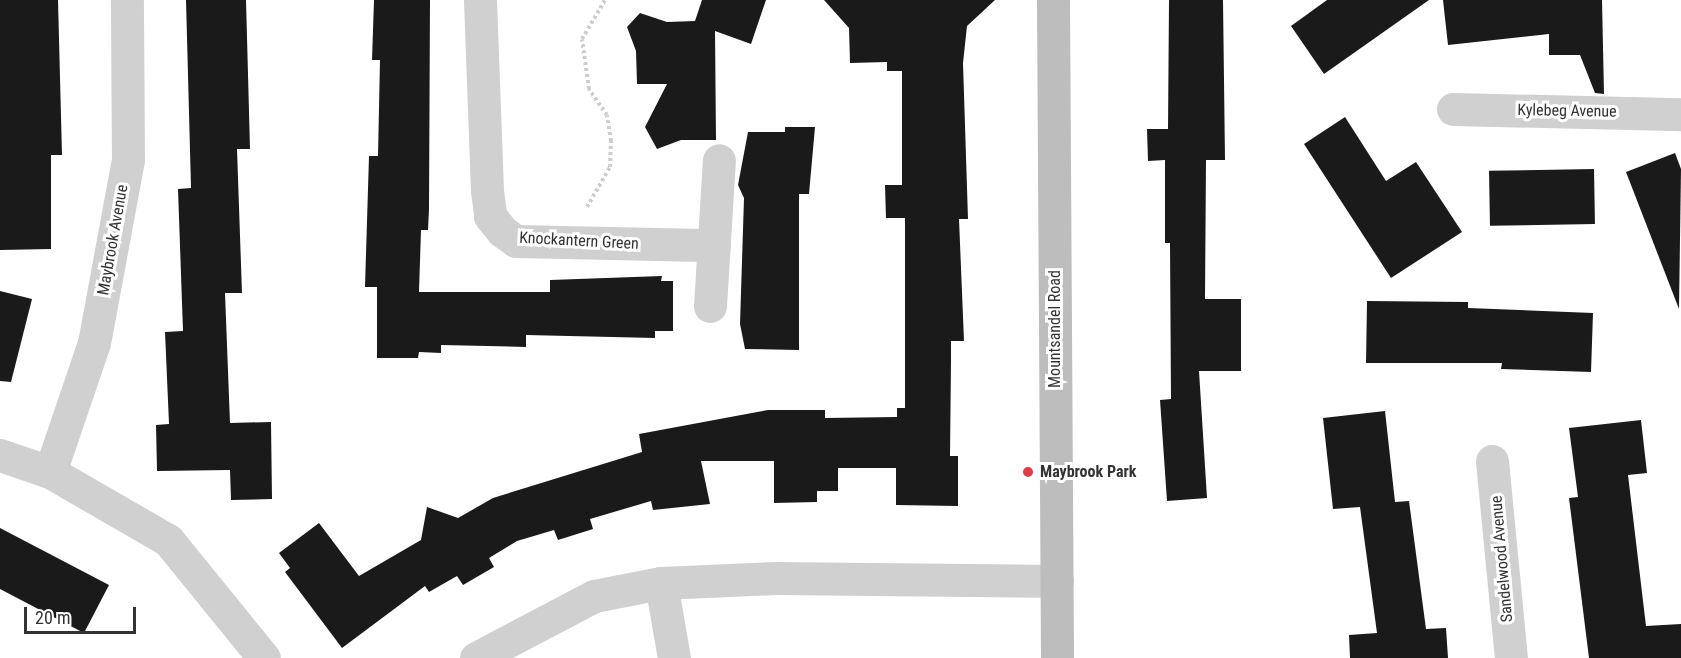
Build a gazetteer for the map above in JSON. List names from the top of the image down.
{
  "streets": {
    "street": [
      "Kylebeg Avenue",
      "Maybrook Avenue",
      "Knockantern Green",
      "Mountsandel Road",
      "Sandelwood Avenue"
    ]
  },
  "places": ["Maybrook Park"],
  "scale_bar": "20 m"
}
